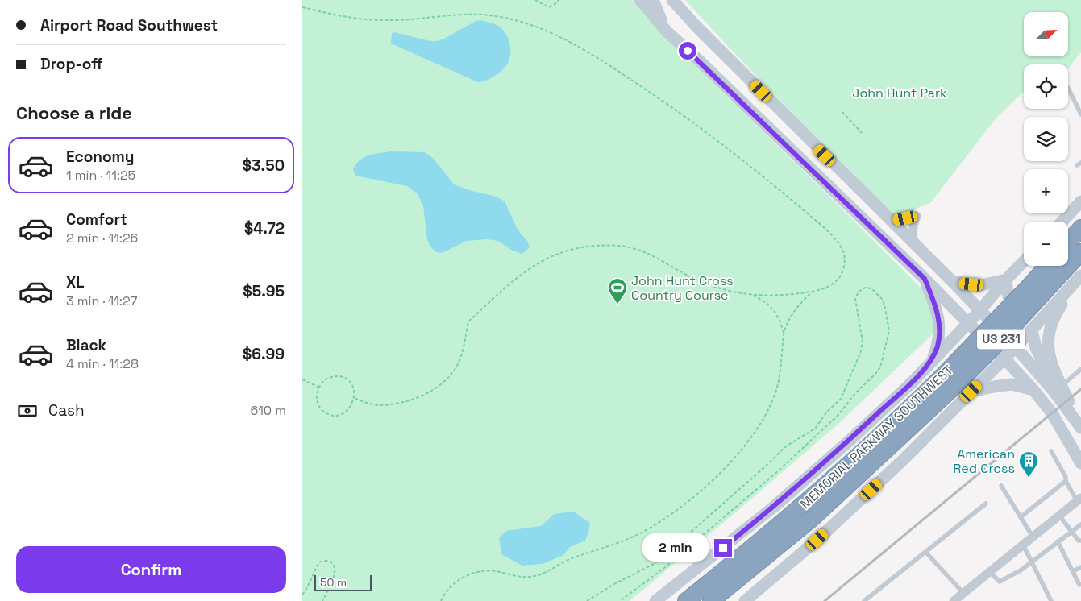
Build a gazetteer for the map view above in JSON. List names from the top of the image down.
{
  "streets": {
    "highway": ["US 231", "MEMORIAL PARKWAY SOUTHWEST"]
  },
  "parks": ["John Hunt Park"],
  "places": {
    "sports": ["John Hunt Cross Country Course"],
    "building": ["American Red Cross"]
  },
  "scale_bar": "50 m",
  "north": "top right",
  "page": {
    "banner": ["Airport Road Southwest", "Drop-off"],
    "map_buttons": ["+", "−"],
    "heading": "Choose a ride",
    "list": [
      {
        "name": "Economy",
        "note": "1 min · 11:25",
        "value": "$3.50"
      },
      {
        "name": "Comfort",
        "note": "2 min · 11:26",
        "value": "$4.72"
      },
      {
        "name": "XL",
        "note": "3 min · 11:27",
        "value": "$5.95"
      },
      {
        "name": "Black",
        "note": "4 min · 11:28",
        "value": "$6.99"
      }
    ],
    "pay": ["Cash", "610 m"],
    "bubble": "2 min",
    "buttons": "Confirm",
    "scale": "50 m"
  }
}
